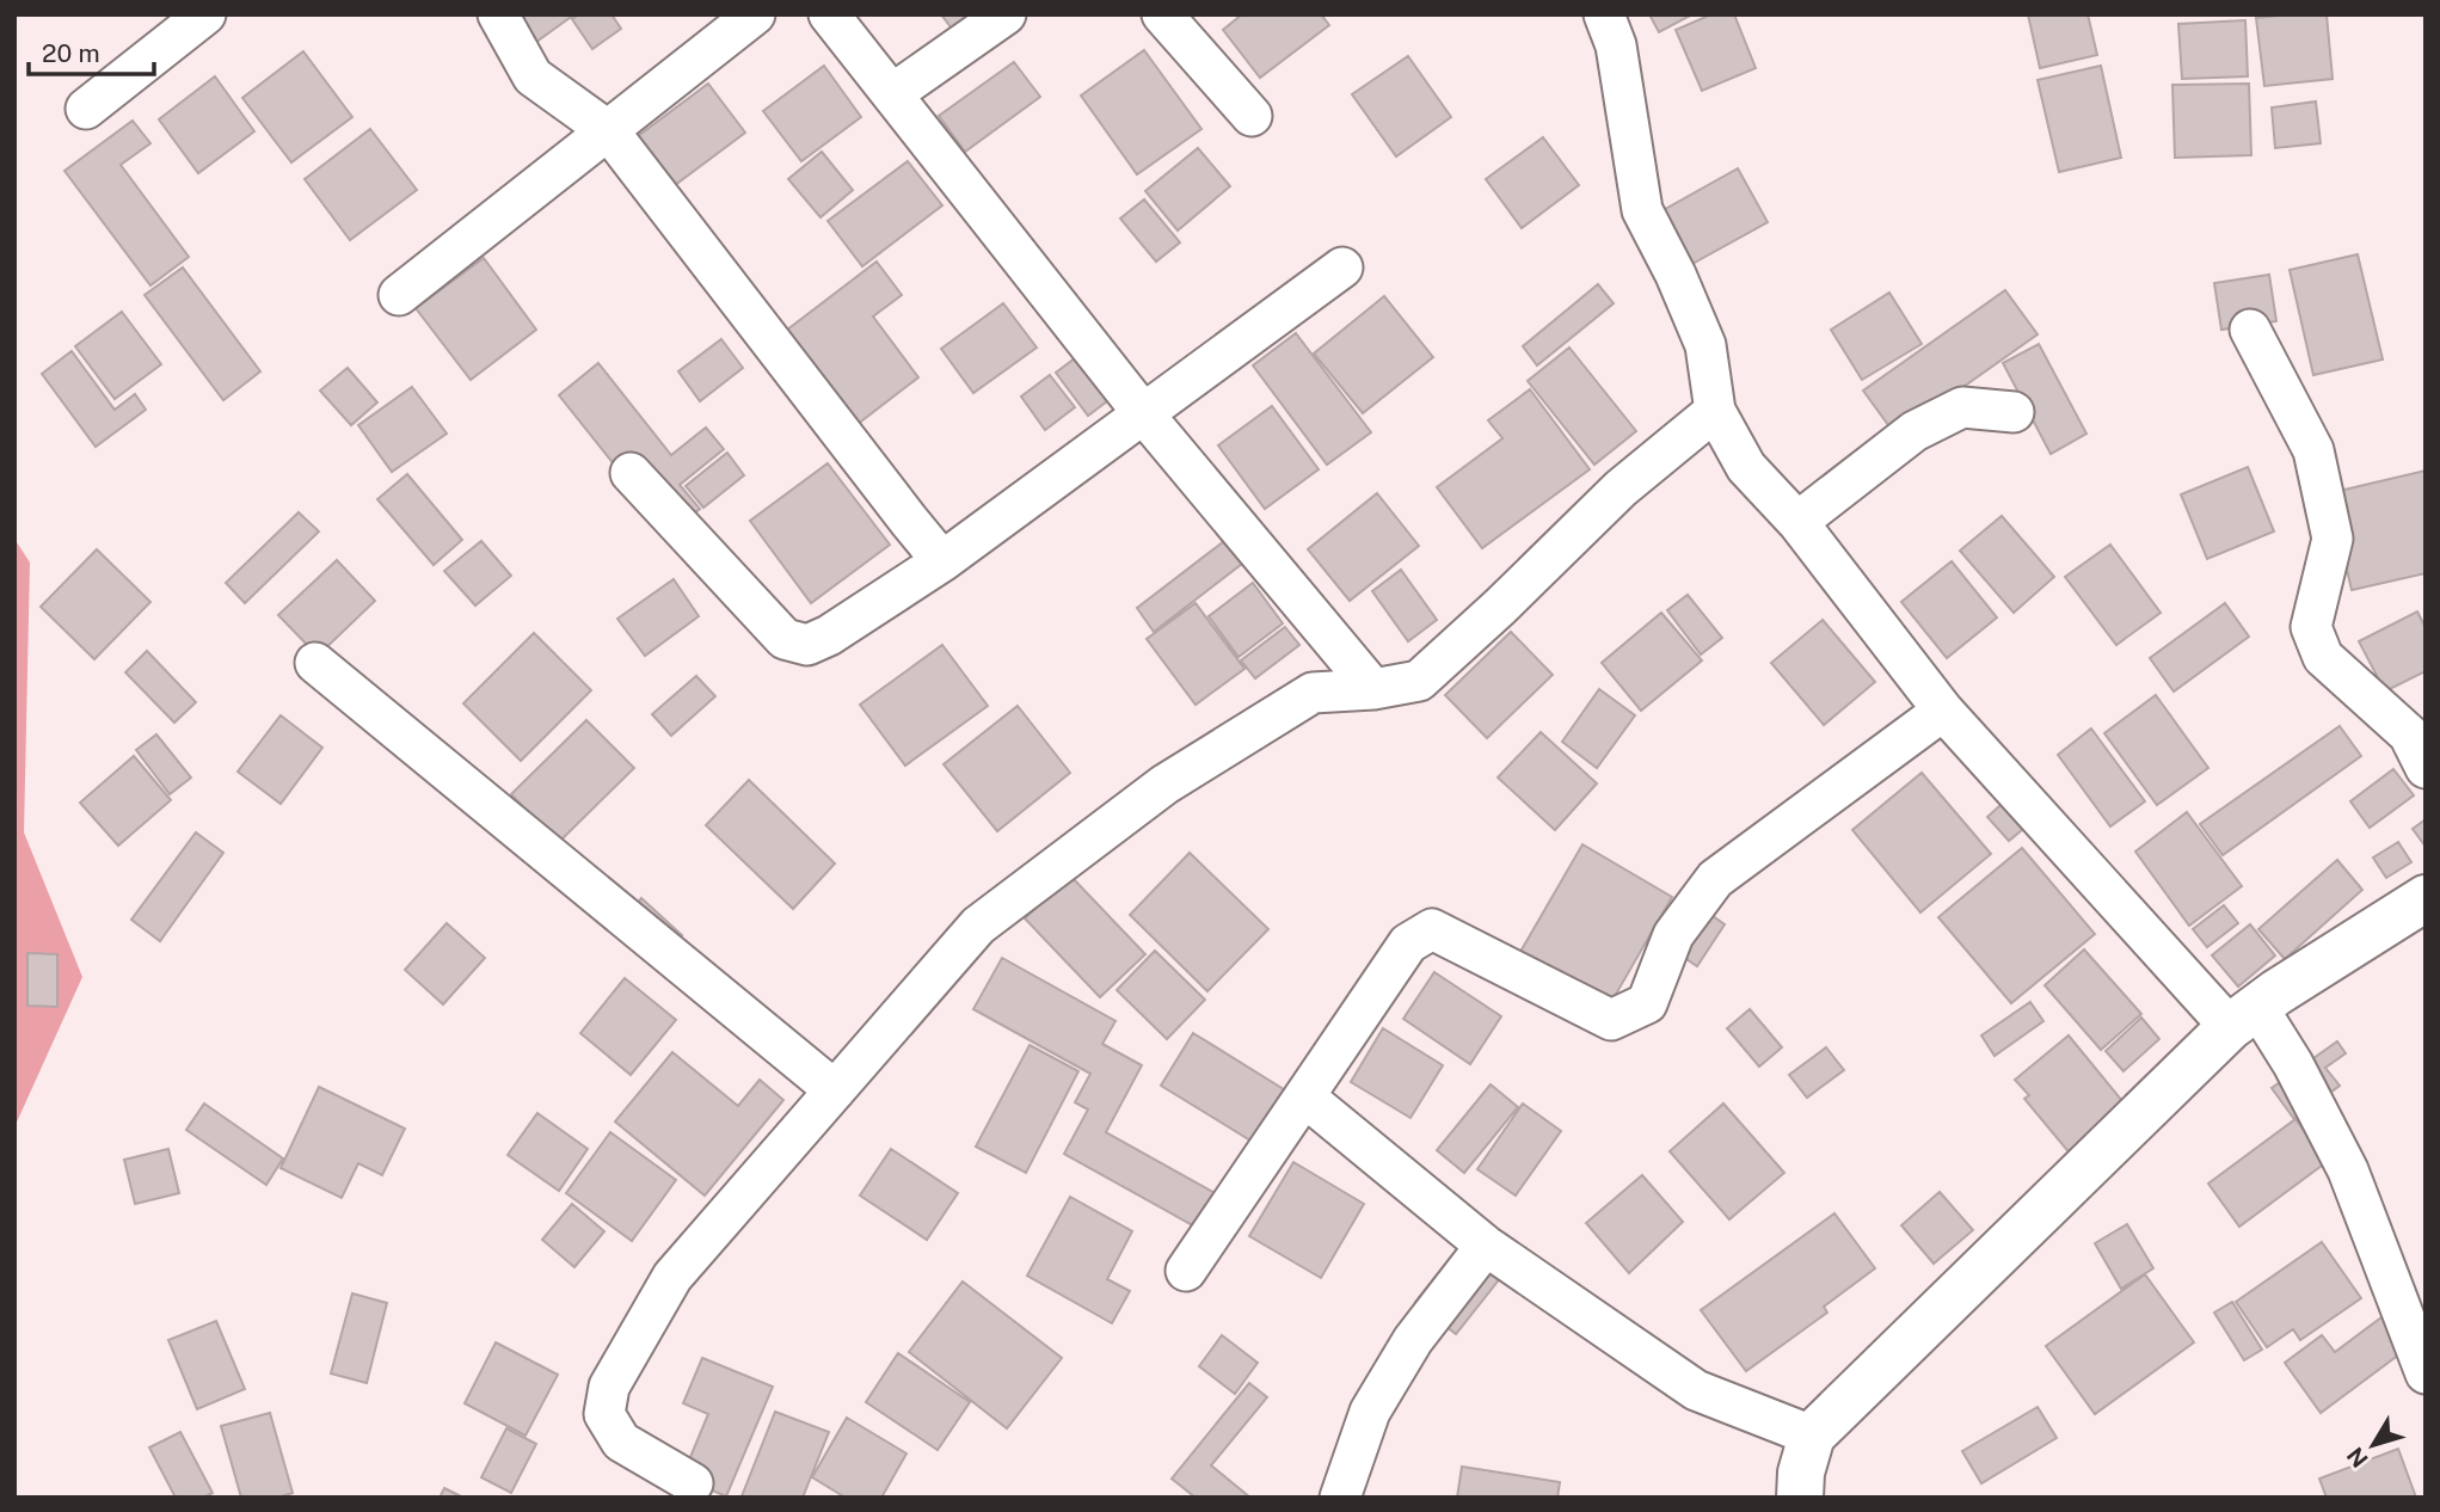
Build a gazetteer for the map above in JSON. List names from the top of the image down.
{
  "scale_bar": "20 m",
  "north": "bottom left"
}
